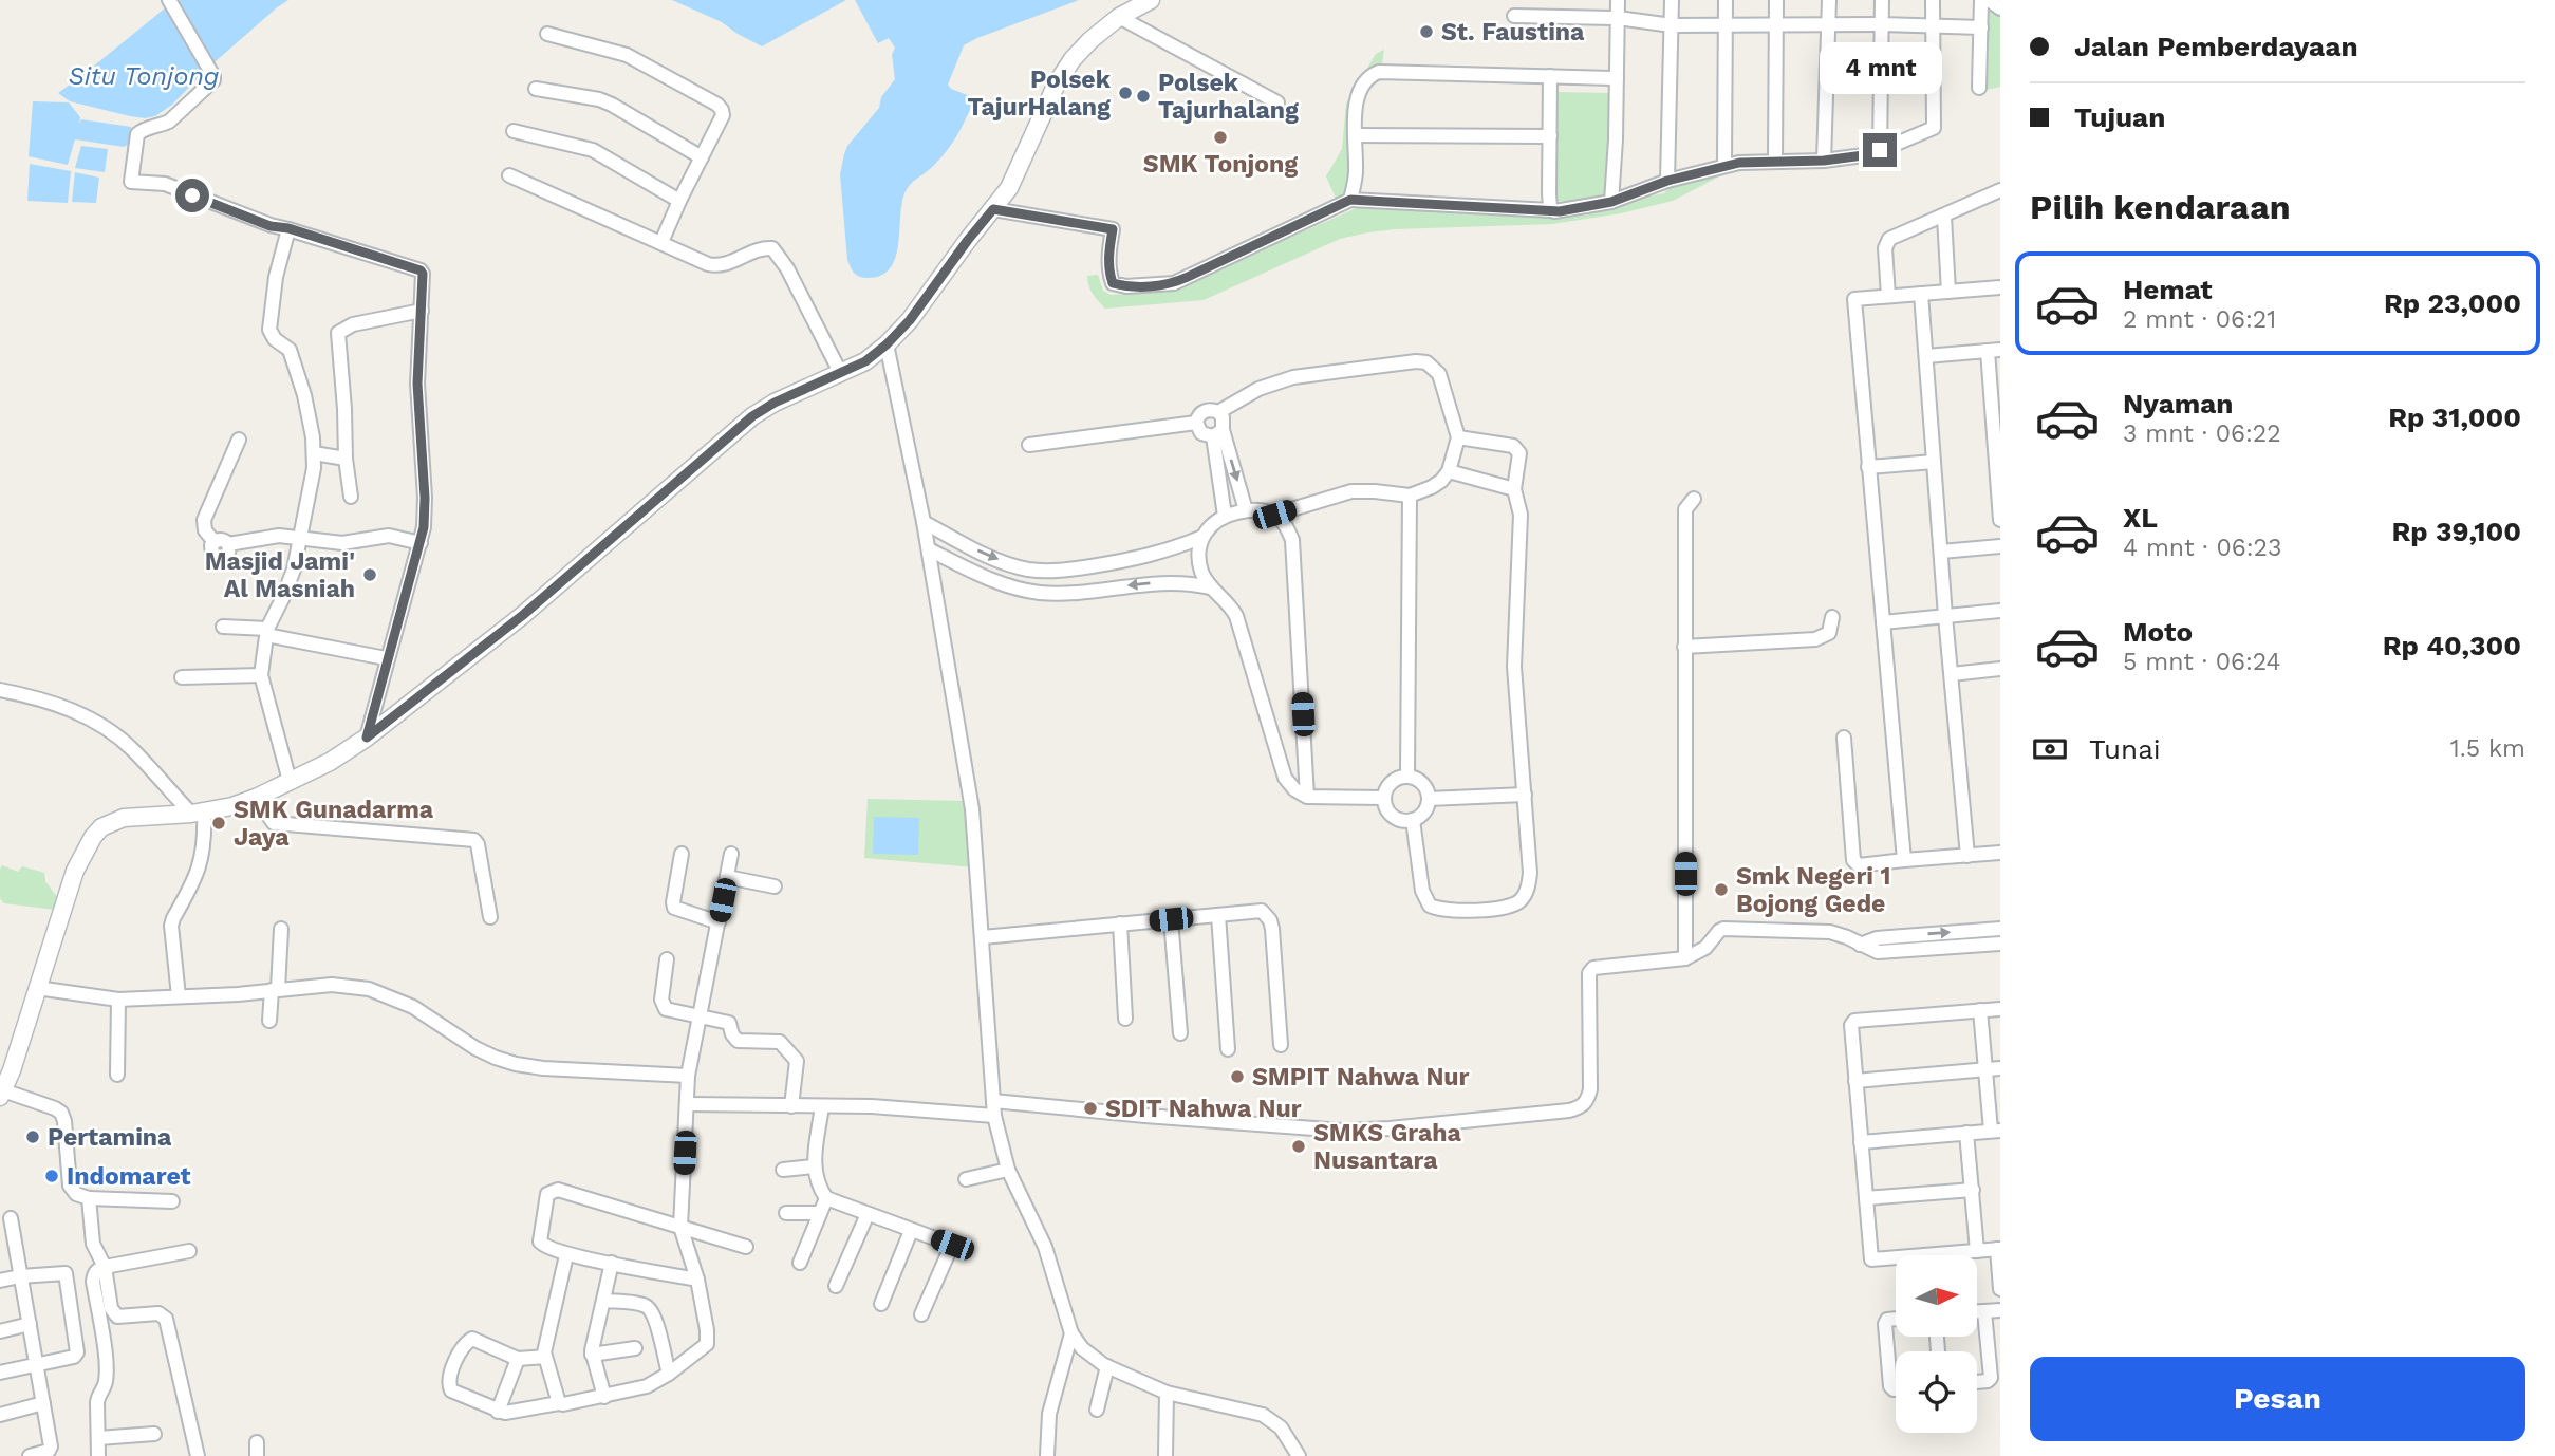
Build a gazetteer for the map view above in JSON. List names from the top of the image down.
{
  "water": ["Situ Tonjong"],
  "places": [
    "St. Faustina",
    "Polsek TajurHalang",
    "Polsek Tajurhalang",
    "SMK Tonjong",
    "Masjid Jami' Al Masniah",
    "SMK Gunadarma Jaya",
    "Smk Negeri 1 Bojong Gede",
    "SMPIT Nahwa Nur",
    "SDIT Nahwa Nur",
    "Pertamina",
    "SMKS Graha Nusantara",
    "Indomaret"
  ],
  "north": "right",
  "page": {
    "banner": ["Jalan Pemberdayaan", "Tujuan"],
    "bubble": "4 mnt",
    "heading": "Pilih kendaraan",
    "list": [
      {
        "name": "Hemat",
        "note": "2 mnt · 06:21",
        "value": "Rp 23,000"
      },
      {
        "name": "Nyaman",
        "note": "3 mnt · 06:22",
        "value": "Rp 31,000"
      },
      {
        "name": "XL",
        "note": "4 mnt · 06:23",
        "value": "Rp 39,100"
      },
      {
        "name": "Moto",
        "note": "5 mnt · 06:24",
        "value": "Rp 40,300"
      }
    ],
    "pay": ["Tunai", "1.5 km"],
    "buttons": "Pesan"
  }
}
